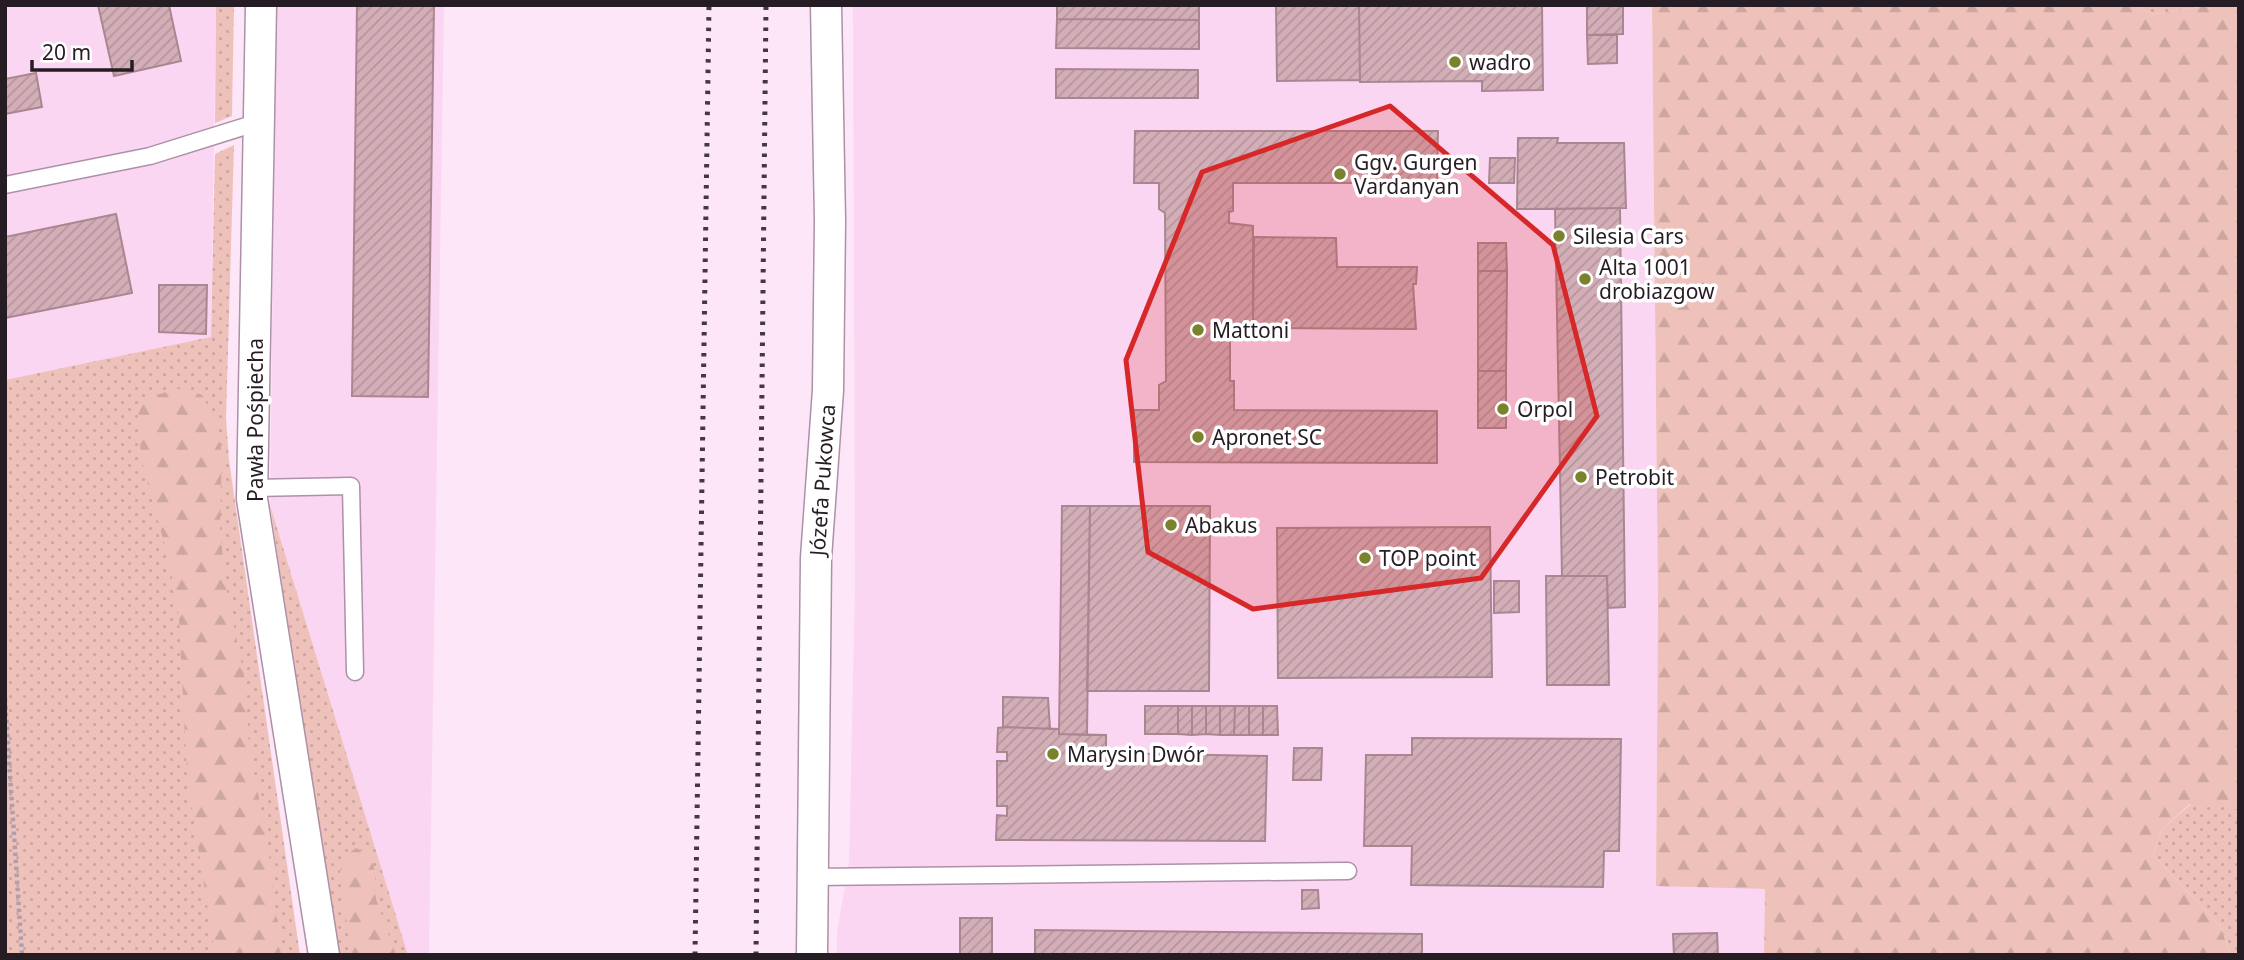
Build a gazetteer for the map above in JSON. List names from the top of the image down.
{
  "streets": {
    "street": ["Pawła Pośpiecha", "Józefa Pukowca"]
  },
  "places": [
    "wadro",
    "Ggv. Gurgen Vardanyan",
    "Silesia Cars",
    "Alta 1001 drobiazgow",
    "Mattoni",
    "Orpol",
    "Apronet SC",
    "Petrobit",
    "Abakus",
    "TOP point",
    "Marysin Dwór"
  ],
  "scale_bar": "20 m"
}
